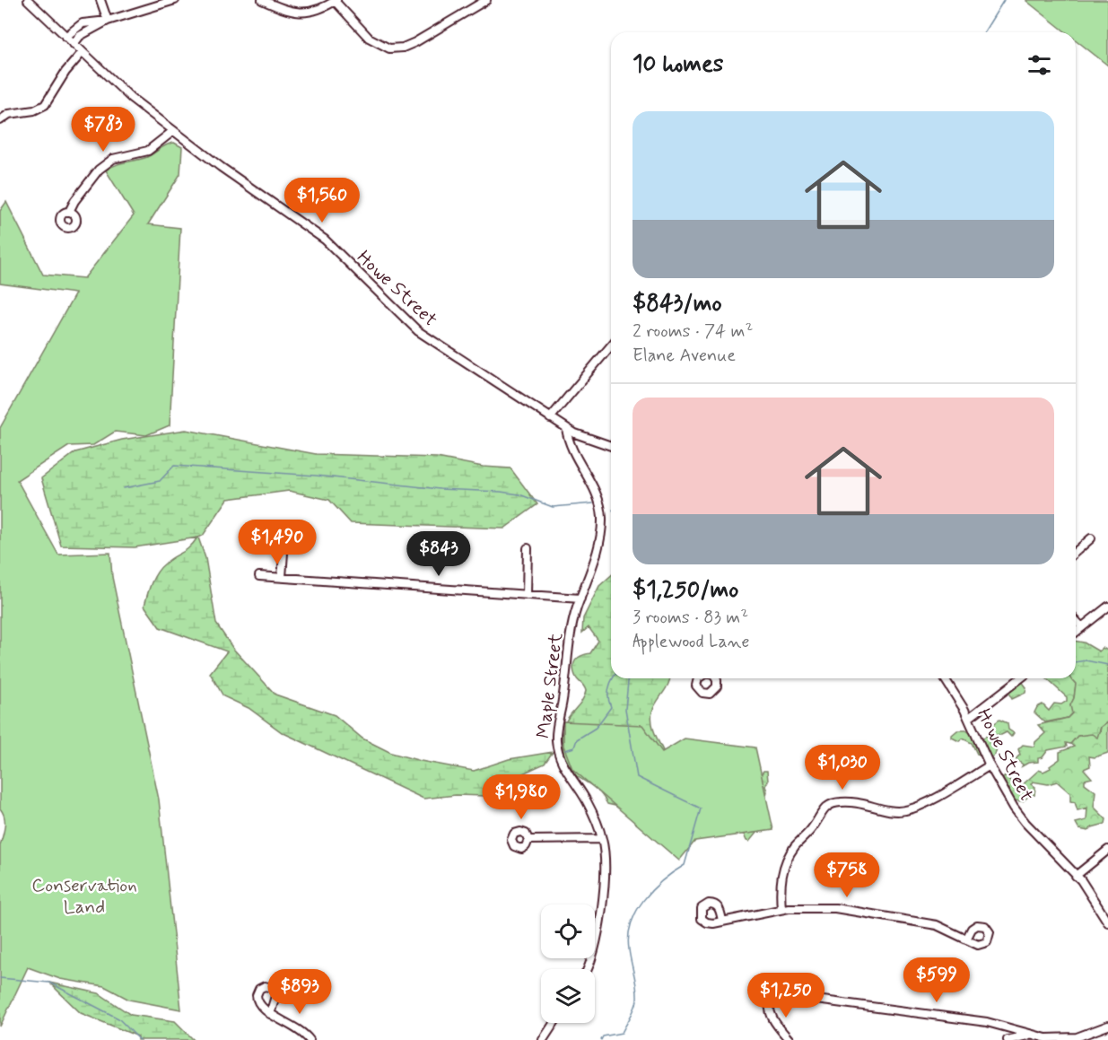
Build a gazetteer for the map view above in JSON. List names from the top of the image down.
{
  "streets": {
    "street": ["Howe Street", "Maple Street"]
  },
  "crossings": [
    ["Howe Street", "Maple Street"]
  ],
  "parks": ["Conservation Land"],
  "page": {
    "heading": "10 homes",
    "list": [
      {
        "name": "$843/mo",
        "note": "2 rooms · 74 m² · Elane Avenue"
      },
      {
        "name": "$1,250/mo",
        "note": "3 rooms · 83 m² · Applewood Lane"
      }
    ],
    "price": [
      "$783",
      "$1,560",
      "$1,490",
      "$843",
      "$1,030",
      "$1,980",
      "$758",
      "$599",
      "$893",
      "$1,250"
    ]
  }
}
